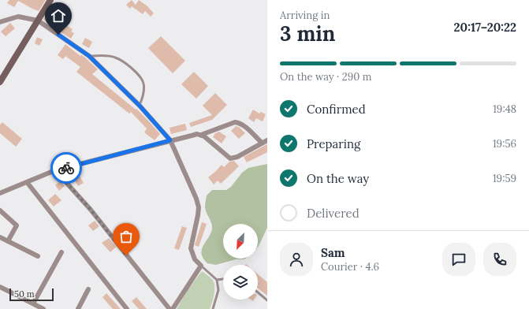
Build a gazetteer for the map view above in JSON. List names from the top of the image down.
{
  "scale_bar": "50 m",
  "north": "bottom left",
  "page": {
    "heading": ["3 min", "Arriving in", "20:17–20:22"],
    "panel": ["Sam", "Courier · 4.6"],
    "bar": "On the way · 290 m",
    "list": [
      ["Confirmed", "19:48"],
      ["Preparing", "19:56"],
      ["On the way", "19:59"],
      "Delivered"
    ],
    "scale": "50 m"
  }
}
